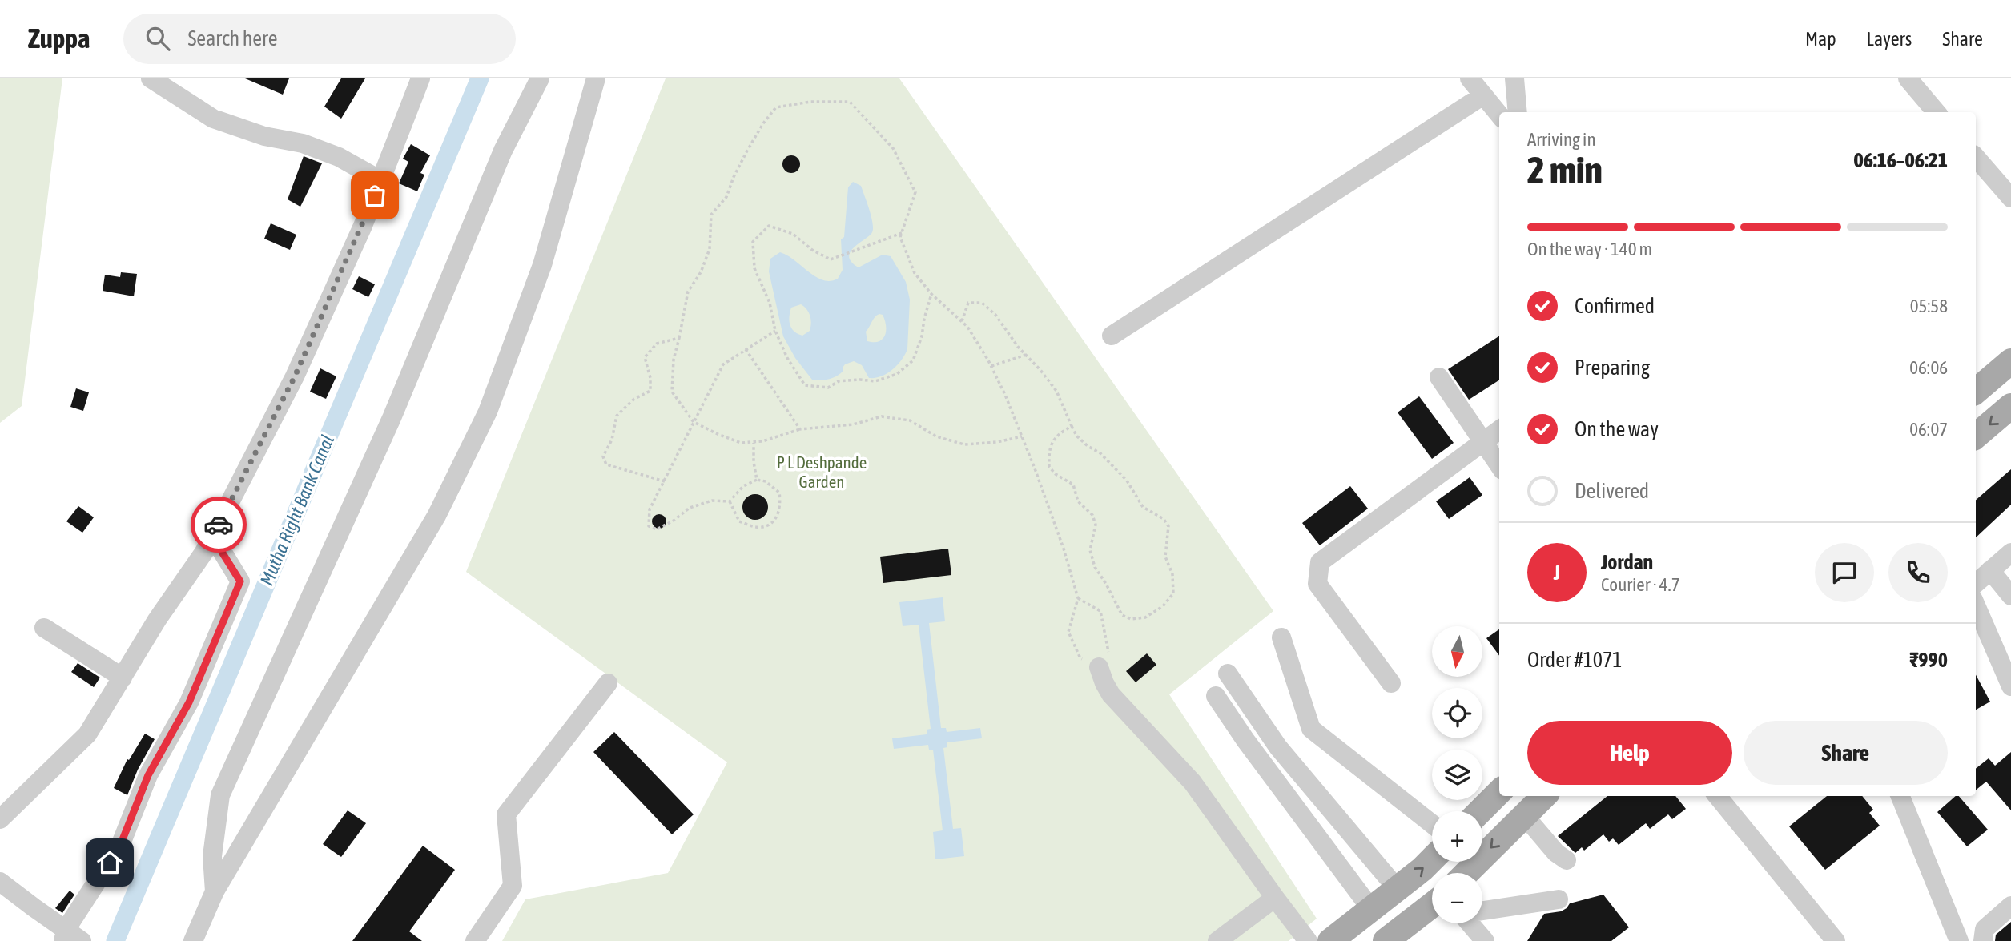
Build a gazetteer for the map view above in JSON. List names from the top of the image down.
{
  "water": ["Mutha Right Bank Canal"],
  "parks": ["P L Deshpande Garden"],
  "north": "bottom",
  "page": {
    "header": "Zuppa",
    "search": "Search here",
    "nav": ["Map", "Layers", "Share"],
    "heading": ["2 min", "Arriving in", "06:16–06:21"],
    "panel": [
      "Jordan",
      "Courier · 4.7",
      "Order #1071",
      "₹990"
    ],
    "bar": "On the way · 140 m",
    "list": [
      ["Confirmed", "05:58"],
      ["Preparing", "06:06"],
      ["On the way", "06:07"],
      "Delivered"
    ],
    "round": "J",
    "map_buttons": ["+", "−"],
    "buttons": ["Help", "Share"]
  }
}
